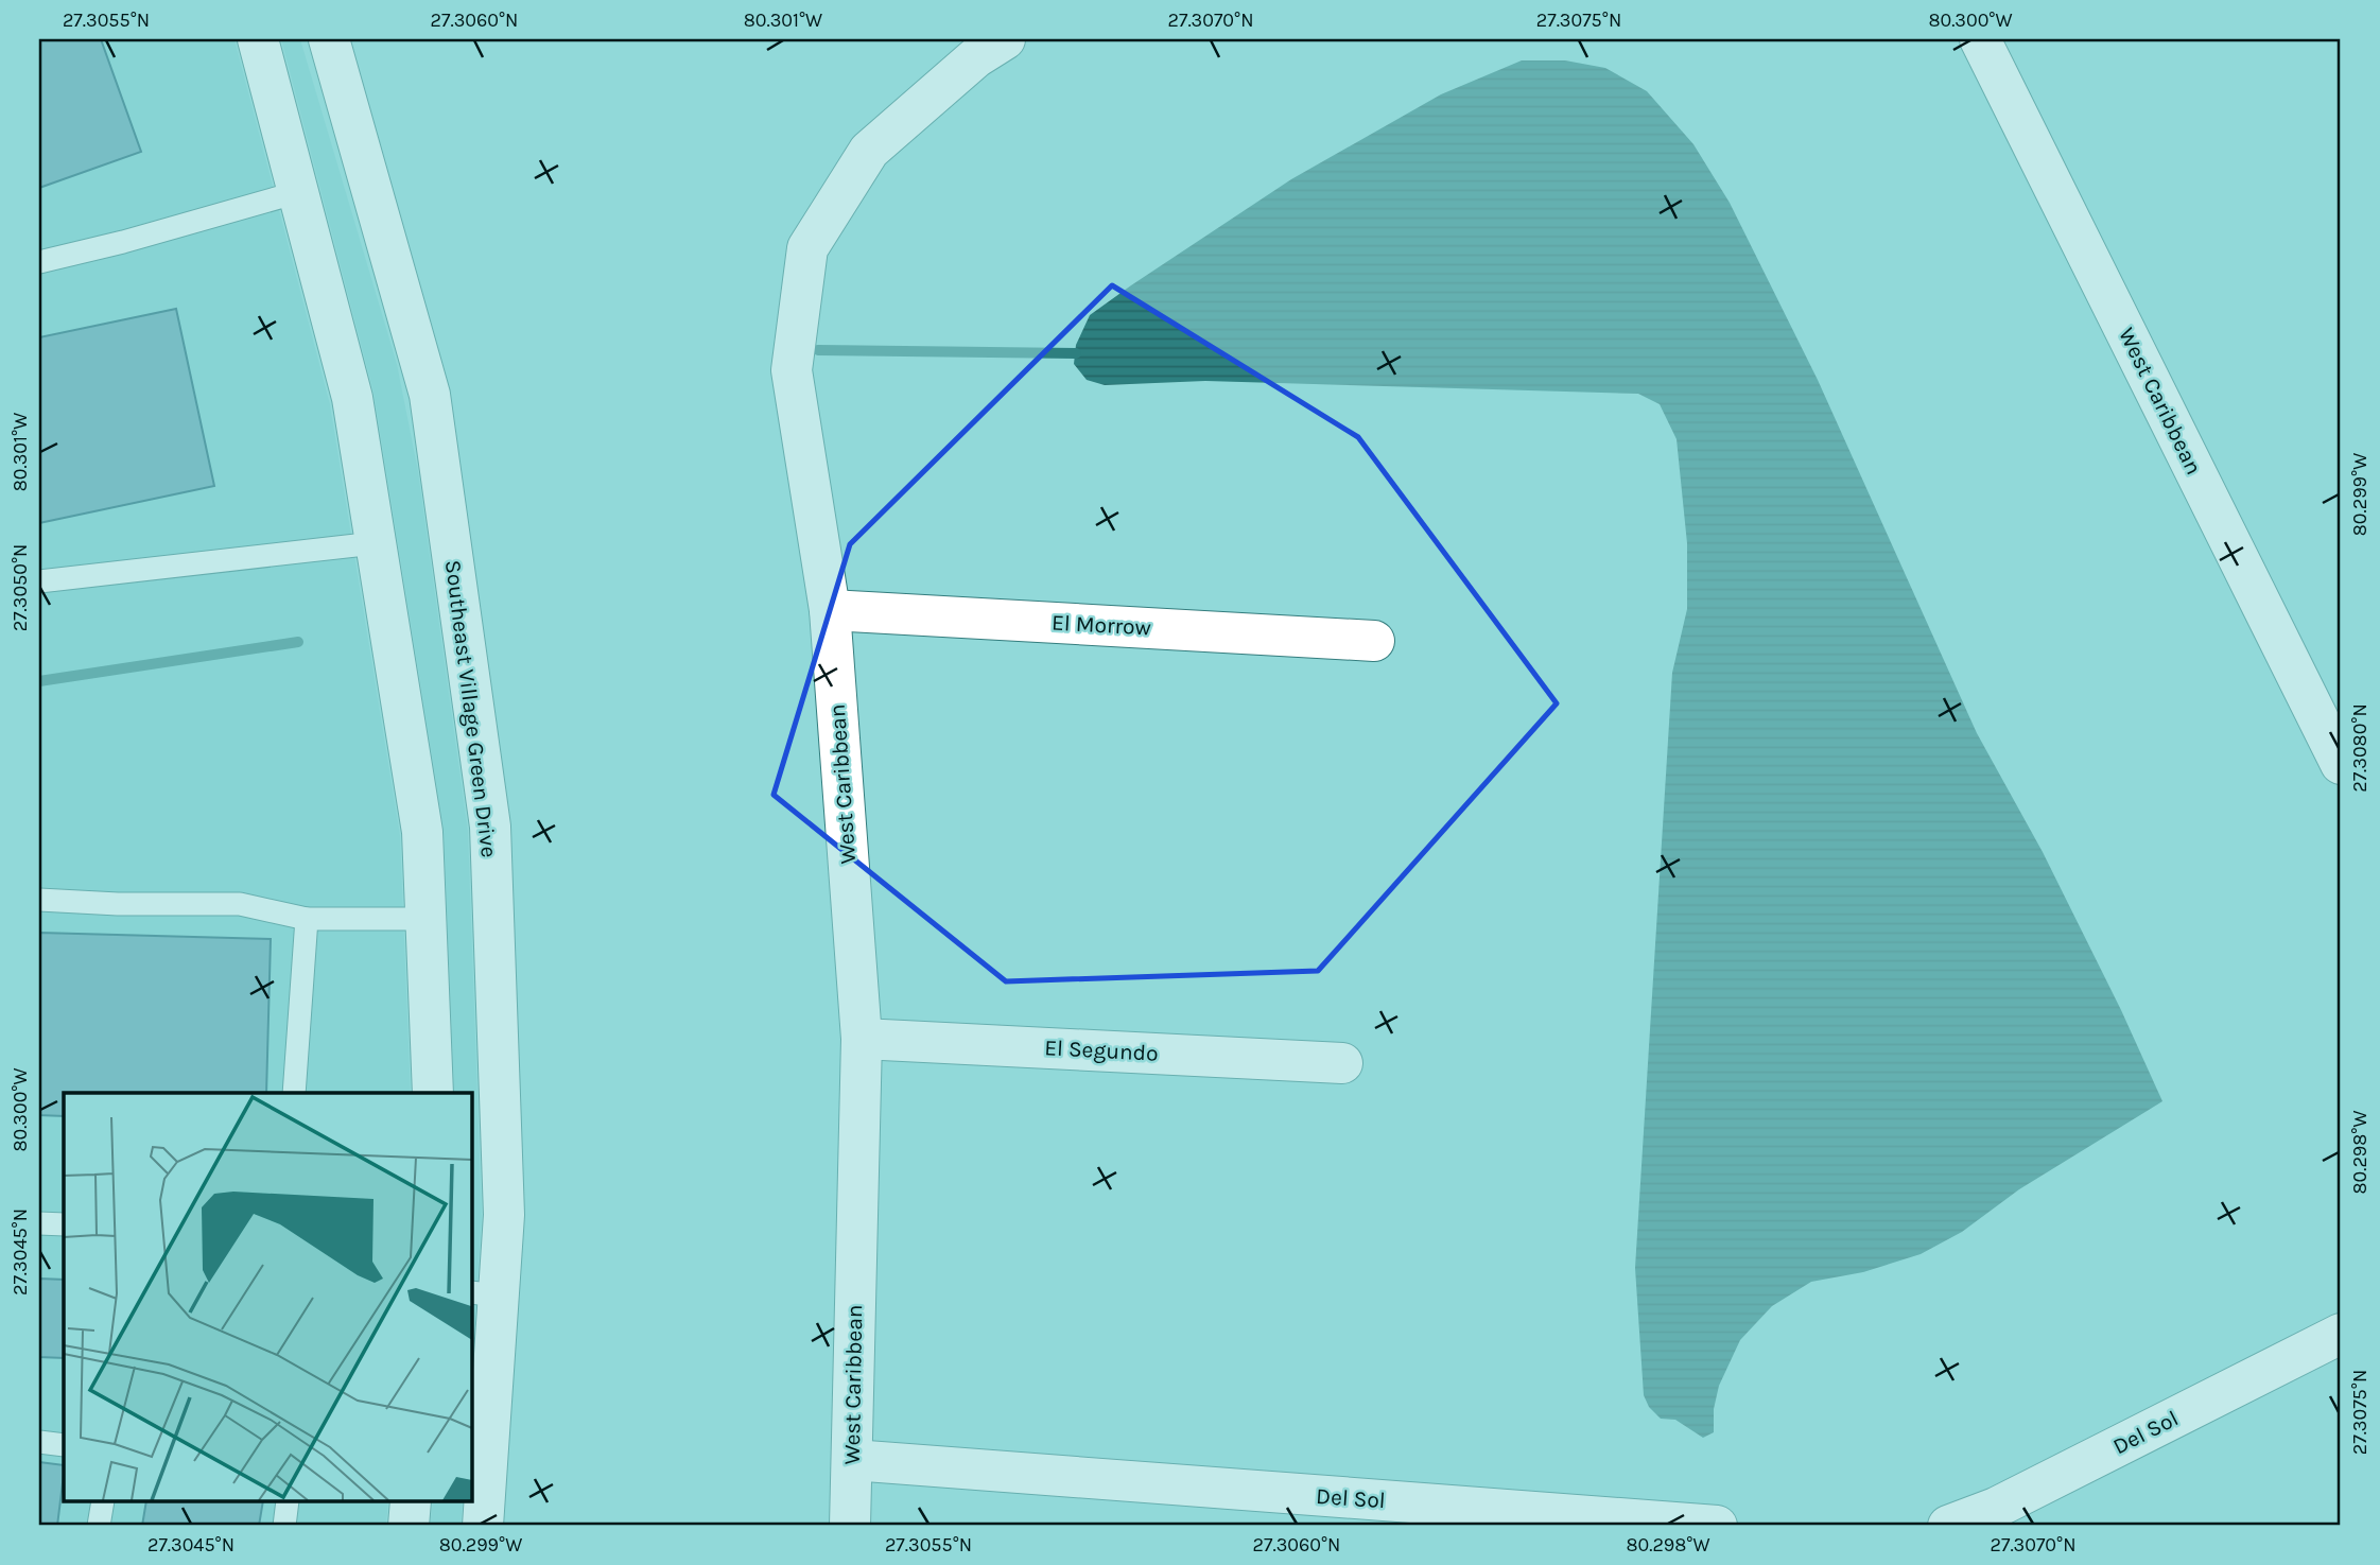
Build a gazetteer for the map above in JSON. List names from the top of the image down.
{
  "streets": {
    "street": [
      "West Caribbean",
      "El Morrow",
      "Southeast Village Green Drive",
      "El Segundo",
      "Del Sol"
    ]
  },
  "crossings": [
    ["West Caribbean", "El Morrow"],
    ["West Caribbean", "El Segundo"],
    ["West Caribbean", "Del Sol"]
  ],
  "coordinates": [
    "27.3055°N",
    "27.3060°N",
    "80.301°W",
    "27.3070°N",
    "27.3075°N",
    "80.300°W",
    "80.299°W",
    "27.3050°N",
    "27.3080°N",
    "80.298°W",
    "27.3045°N"
  ]
}
